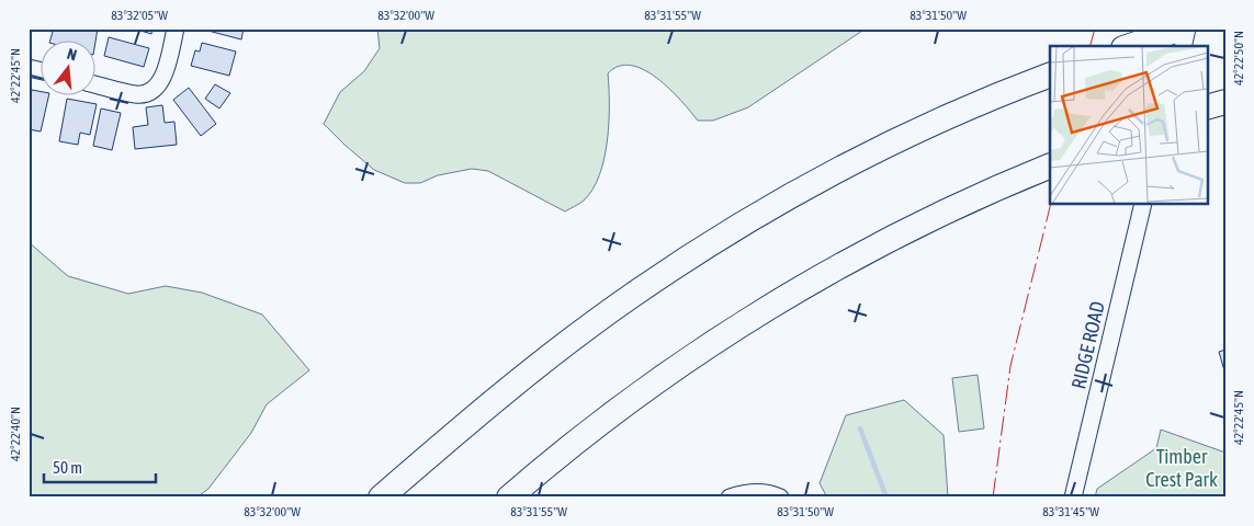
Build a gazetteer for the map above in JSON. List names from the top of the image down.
{
  "streets": {
    "street": ["RIDGE ROAD"]
  },
  "parks": ["Timber Crest Park"],
  "scale_bar": "50 m",
  "north": "top",
  "coordinates": [
    "83°32'05\"W",
    "83°32'00\"W",
    "83°31'55\"W",
    "83°31'50\"W",
    "42°22'50\"N",
    "42°22'45\"N",
    "42°22'40\"N",
    "83°31'45\"W"
  ]
}
